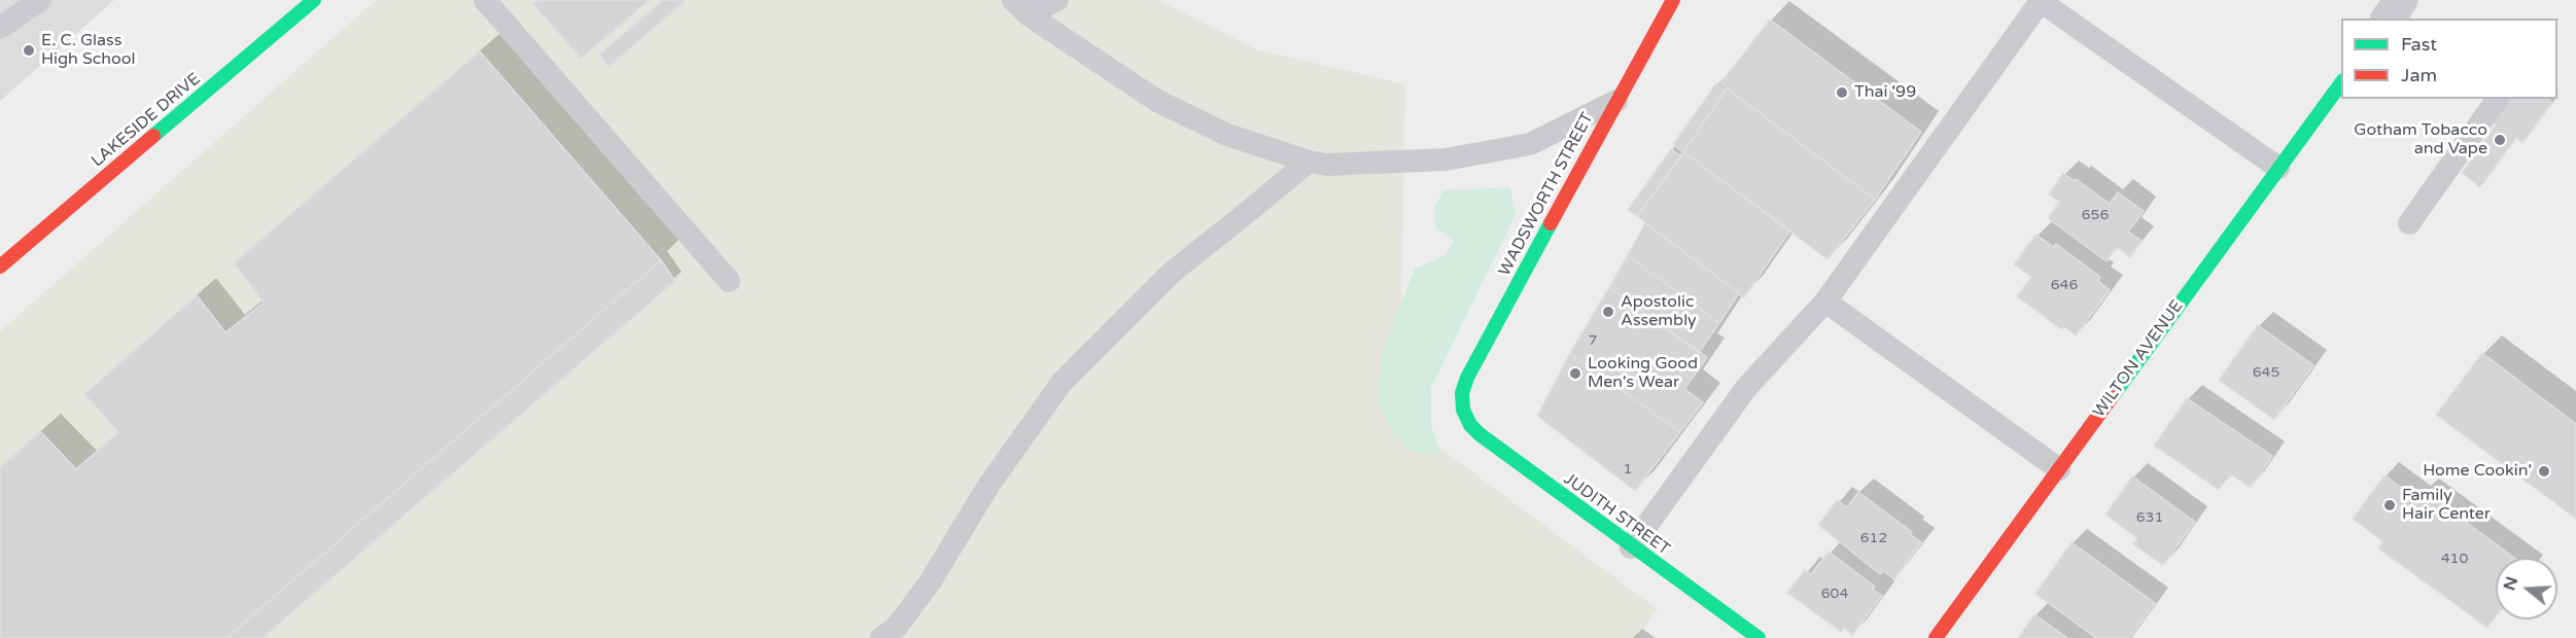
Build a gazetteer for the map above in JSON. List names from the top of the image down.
{
  "streets": {
    "street": [
      "LAKESIDE DRIVE",
      "WADSWORTH STREET",
      "WILTON AVENUE",
      "JUDITH STREET"
    ]
  },
  "crossings": [
    ["WADSWORTH STREET", "JUDITH STREET"]
  ],
  "places": [
    "E. C. Glass High School",
    "Thai '99",
    "Gotham Tobacco and Vape",
    "Apostolic Assembly",
    "Looking Good Men's Wear",
    "Home Cookin'",
    "Family Hair Center"
  ],
  "house_numbers": [
    "656",
    "646",
    "7",
    "645",
    "1",
    "631",
    "612",
    "410",
    "604"
  ],
  "legend": ["Fast", "Jam"],
  "north": "left"
}
